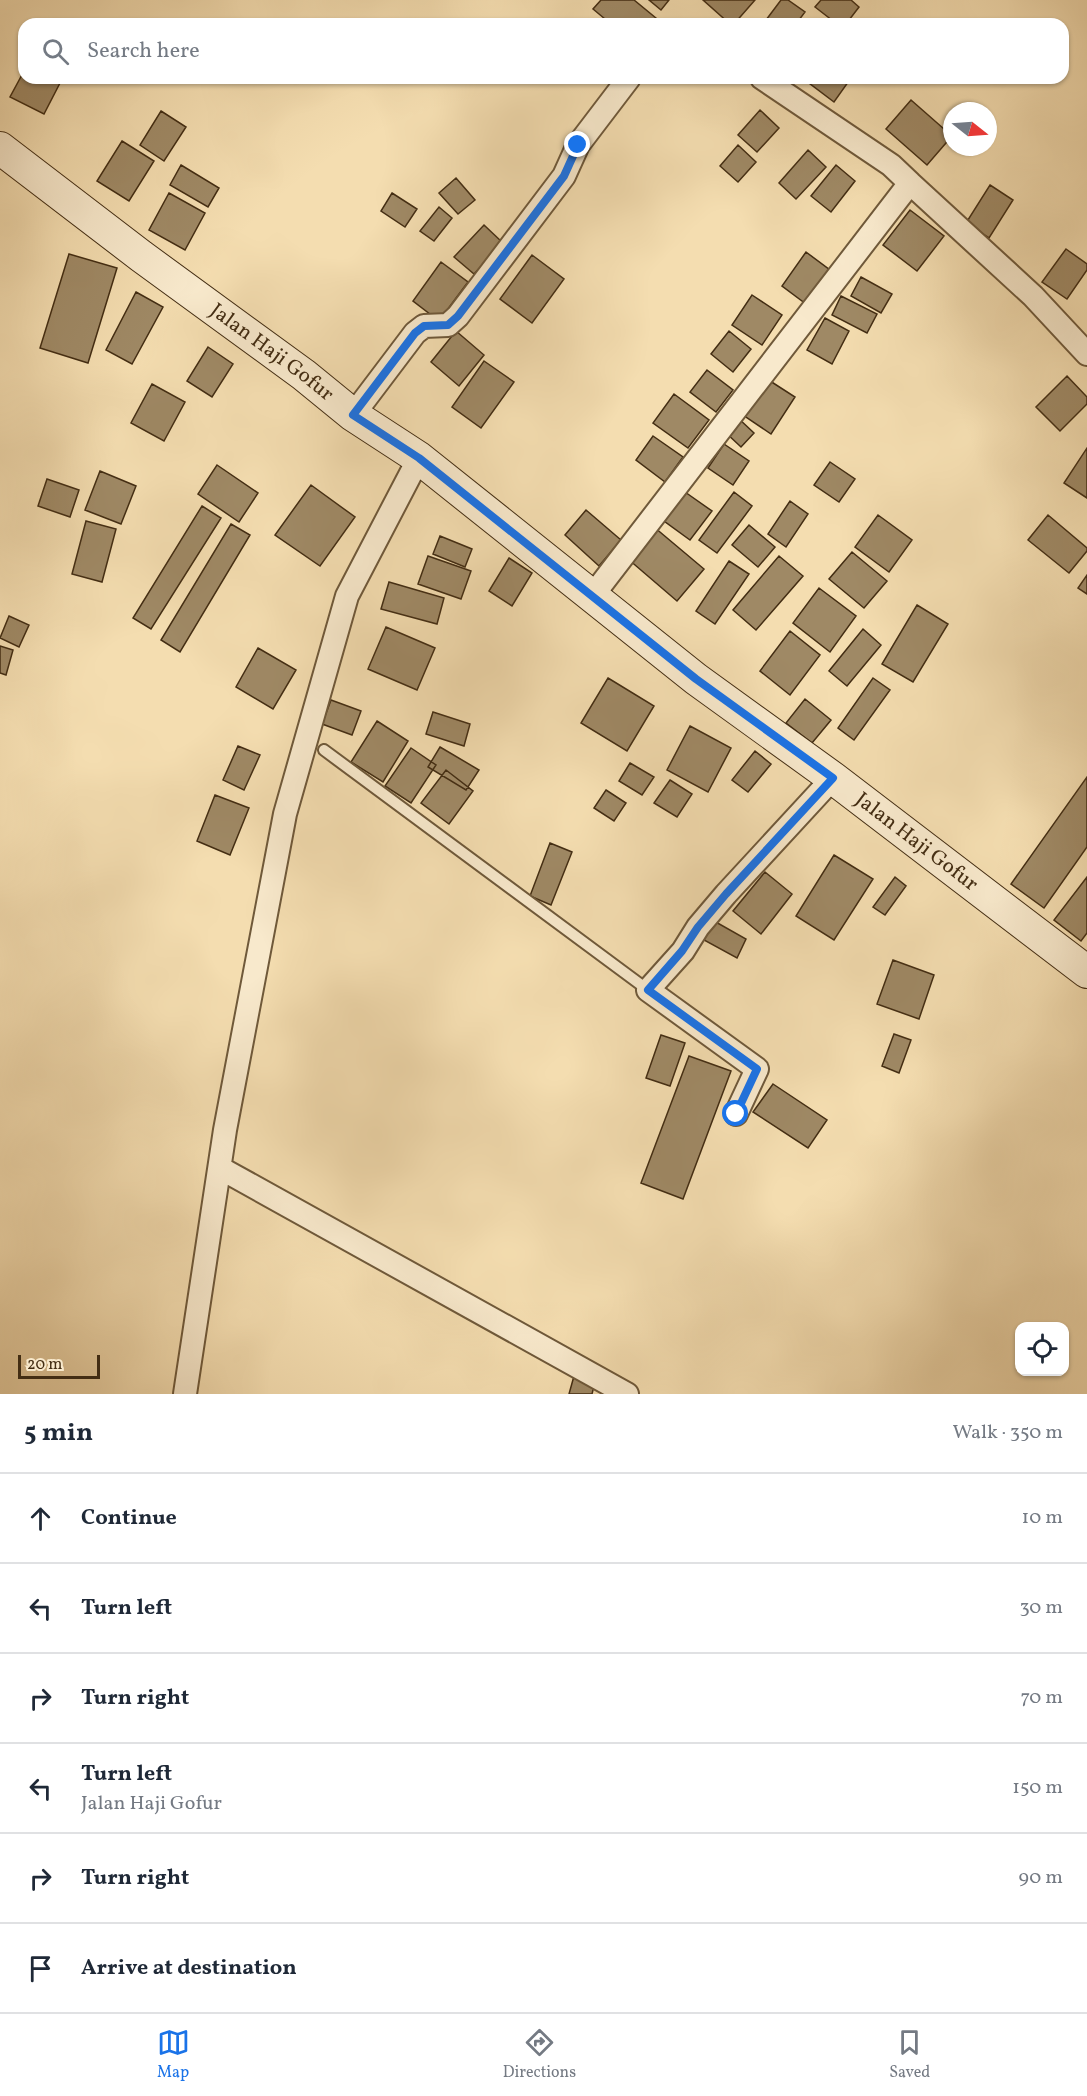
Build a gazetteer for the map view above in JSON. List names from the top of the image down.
{
  "streets": {
    "street": ["Jalan Haji Gofur"]
  },
  "scale_bar": "20 m",
  "north": "right",
  "page": {
    "search": "Search here",
    "scale": "20 m",
    "heading": ["5 min", "Walk · 350 m"],
    "list": [
      ["Continue", "10 m"],
      ["Turn left", "30 m"],
      ["Turn right", "70 m"],
      ["Turn left", "Jalan Haji Gofur", "150 m"],
      ["Turn right", "90 m"],
      "Arrive at destination"
    ],
    "nav": ["Map", "Directions", "Saved"]
  }
}
